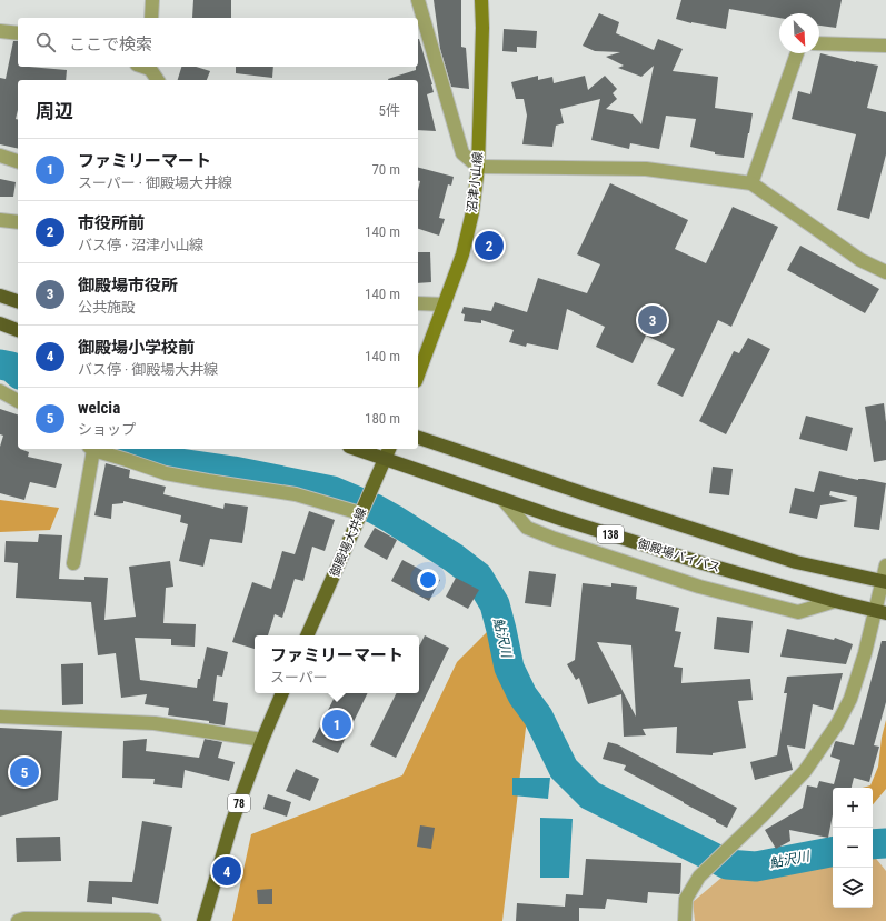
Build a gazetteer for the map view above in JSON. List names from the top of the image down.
{
  "streets": {
    "highway": ["138", "御殿場バイパス"],
    "main road": ["沼津小山線", "御殿場大井線", "78"]
  },
  "crossings": [
    ["御殿場大井線", "御殿場バイパス"]
  ],
  "water": ["鮎沢川"],
  "north": "bottom right",
  "page": {
    "search": "ここで検索",
    "heading": ["周辺", "5件"],
    "list": [
      {
        "mark": "1",
        "name": "ファミリーマート",
        "note": "スーパー · 御殿場大井線",
        "value": "70 m"
      },
      {
        "mark": "2",
        "name": "市役所前",
        "note": "バス停 · 沼津小山線",
        "value": "140 m"
      },
      {
        "mark": "3",
        "name": "御殿場市役所",
        "note": "公共施設",
        "value": "140 m"
      },
      {
        "mark": "4",
        "name": "御殿場小学校前",
        "note": "バス停 · 御殿場大井線",
        "value": "140 m"
      },
      {
        "mark": "5",
        "name": "welcia",
        "note": "ショップ",
        "value": "180 m"
      }
    ],
    "pins": [
      "2",
      "3",
      "1",
      "5",
      "4"
    ],
    "popup": ["ファミリーマート", "スーパー"],
    "map_buttons": ["+", "−"]
  }
}
